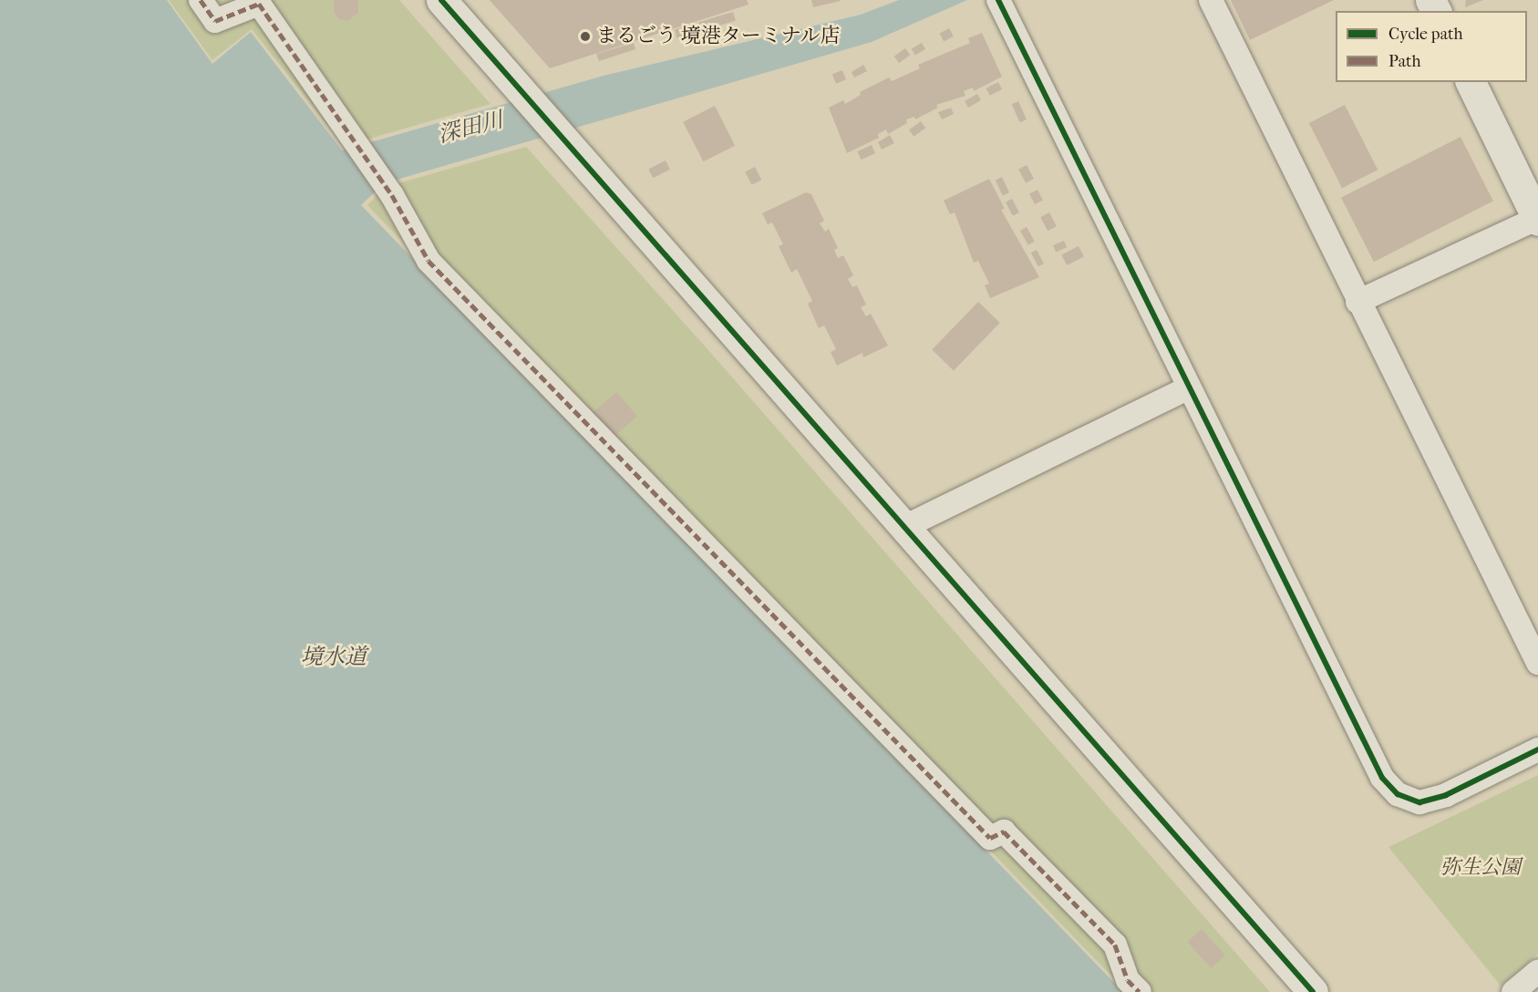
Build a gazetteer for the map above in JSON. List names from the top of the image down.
{
  "water": ["深田川", "境水道"],
  "parks": ["弥生公園"],
  "places": ["まるごう 境港ターミナル店"],
  "legend": ["Cycle path", "Path"]
}
